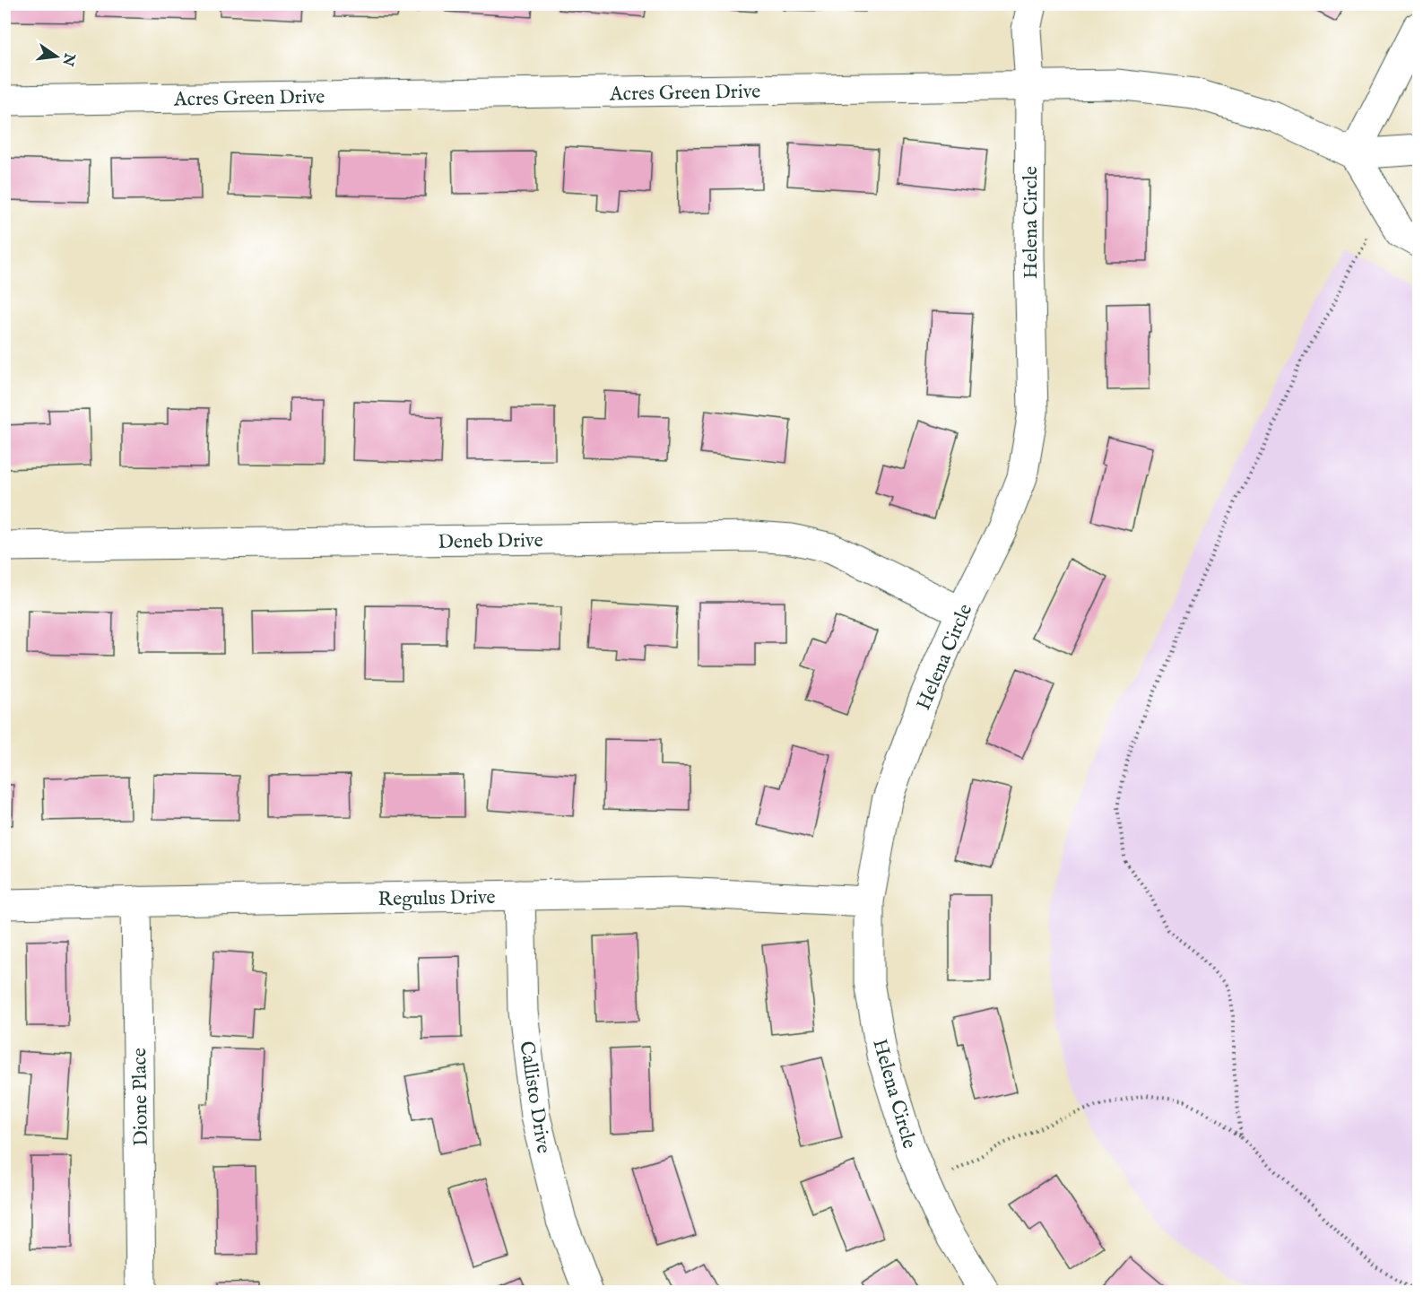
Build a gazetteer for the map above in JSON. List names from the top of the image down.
{
  "streets": {
    "street": [
      "Acres Green Drive",
      "Helena Circle",
      "Deneb Drive",
      "Regulus Drive",
      "Dione Place",
      "Callisto Drive"
    ]
  },
  "crossings": [
    ["Acres Green Drive", "Helena Circle"],
    ["Helena Circle", "Deneb Drive"],
    ["Helena Circle", "Regulus Drive"],
    ["Regulus Drive", "Dione Place"],
    ["Regulus Drive", "Callisto Drive"]
  ],
  "north": "right"
}
